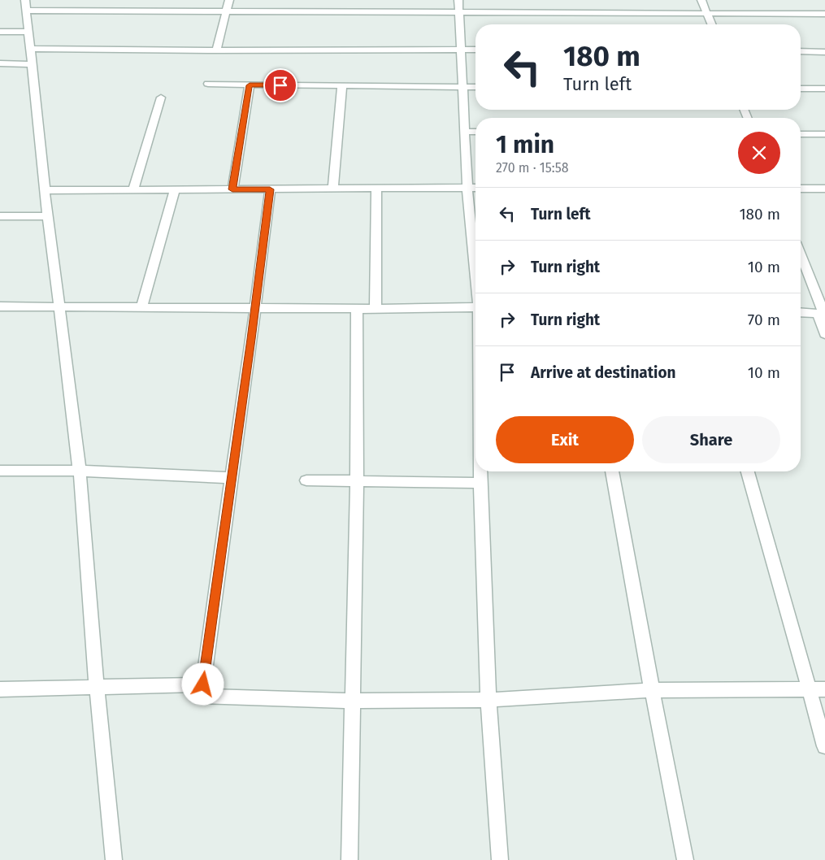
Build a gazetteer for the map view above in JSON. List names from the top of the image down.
{
  "page": {
    "turn": ["180 m", "Turn left"],
    "heading": ["1 min", "270 m · 15:58"],
    "list": [
      {
        "name": "Turn left",
        "value": "180 m"
      },
      {
        "name": "Turn right",
        "value": "10 m"
      },
      {
        "name": "Turn right",
        "value": "70 m"
      },
      {
        "name": "Arrive at destination",
        "value": "10 m"
      }
    ],
    "buttons": ["Exit", "Share"]
  }
}
